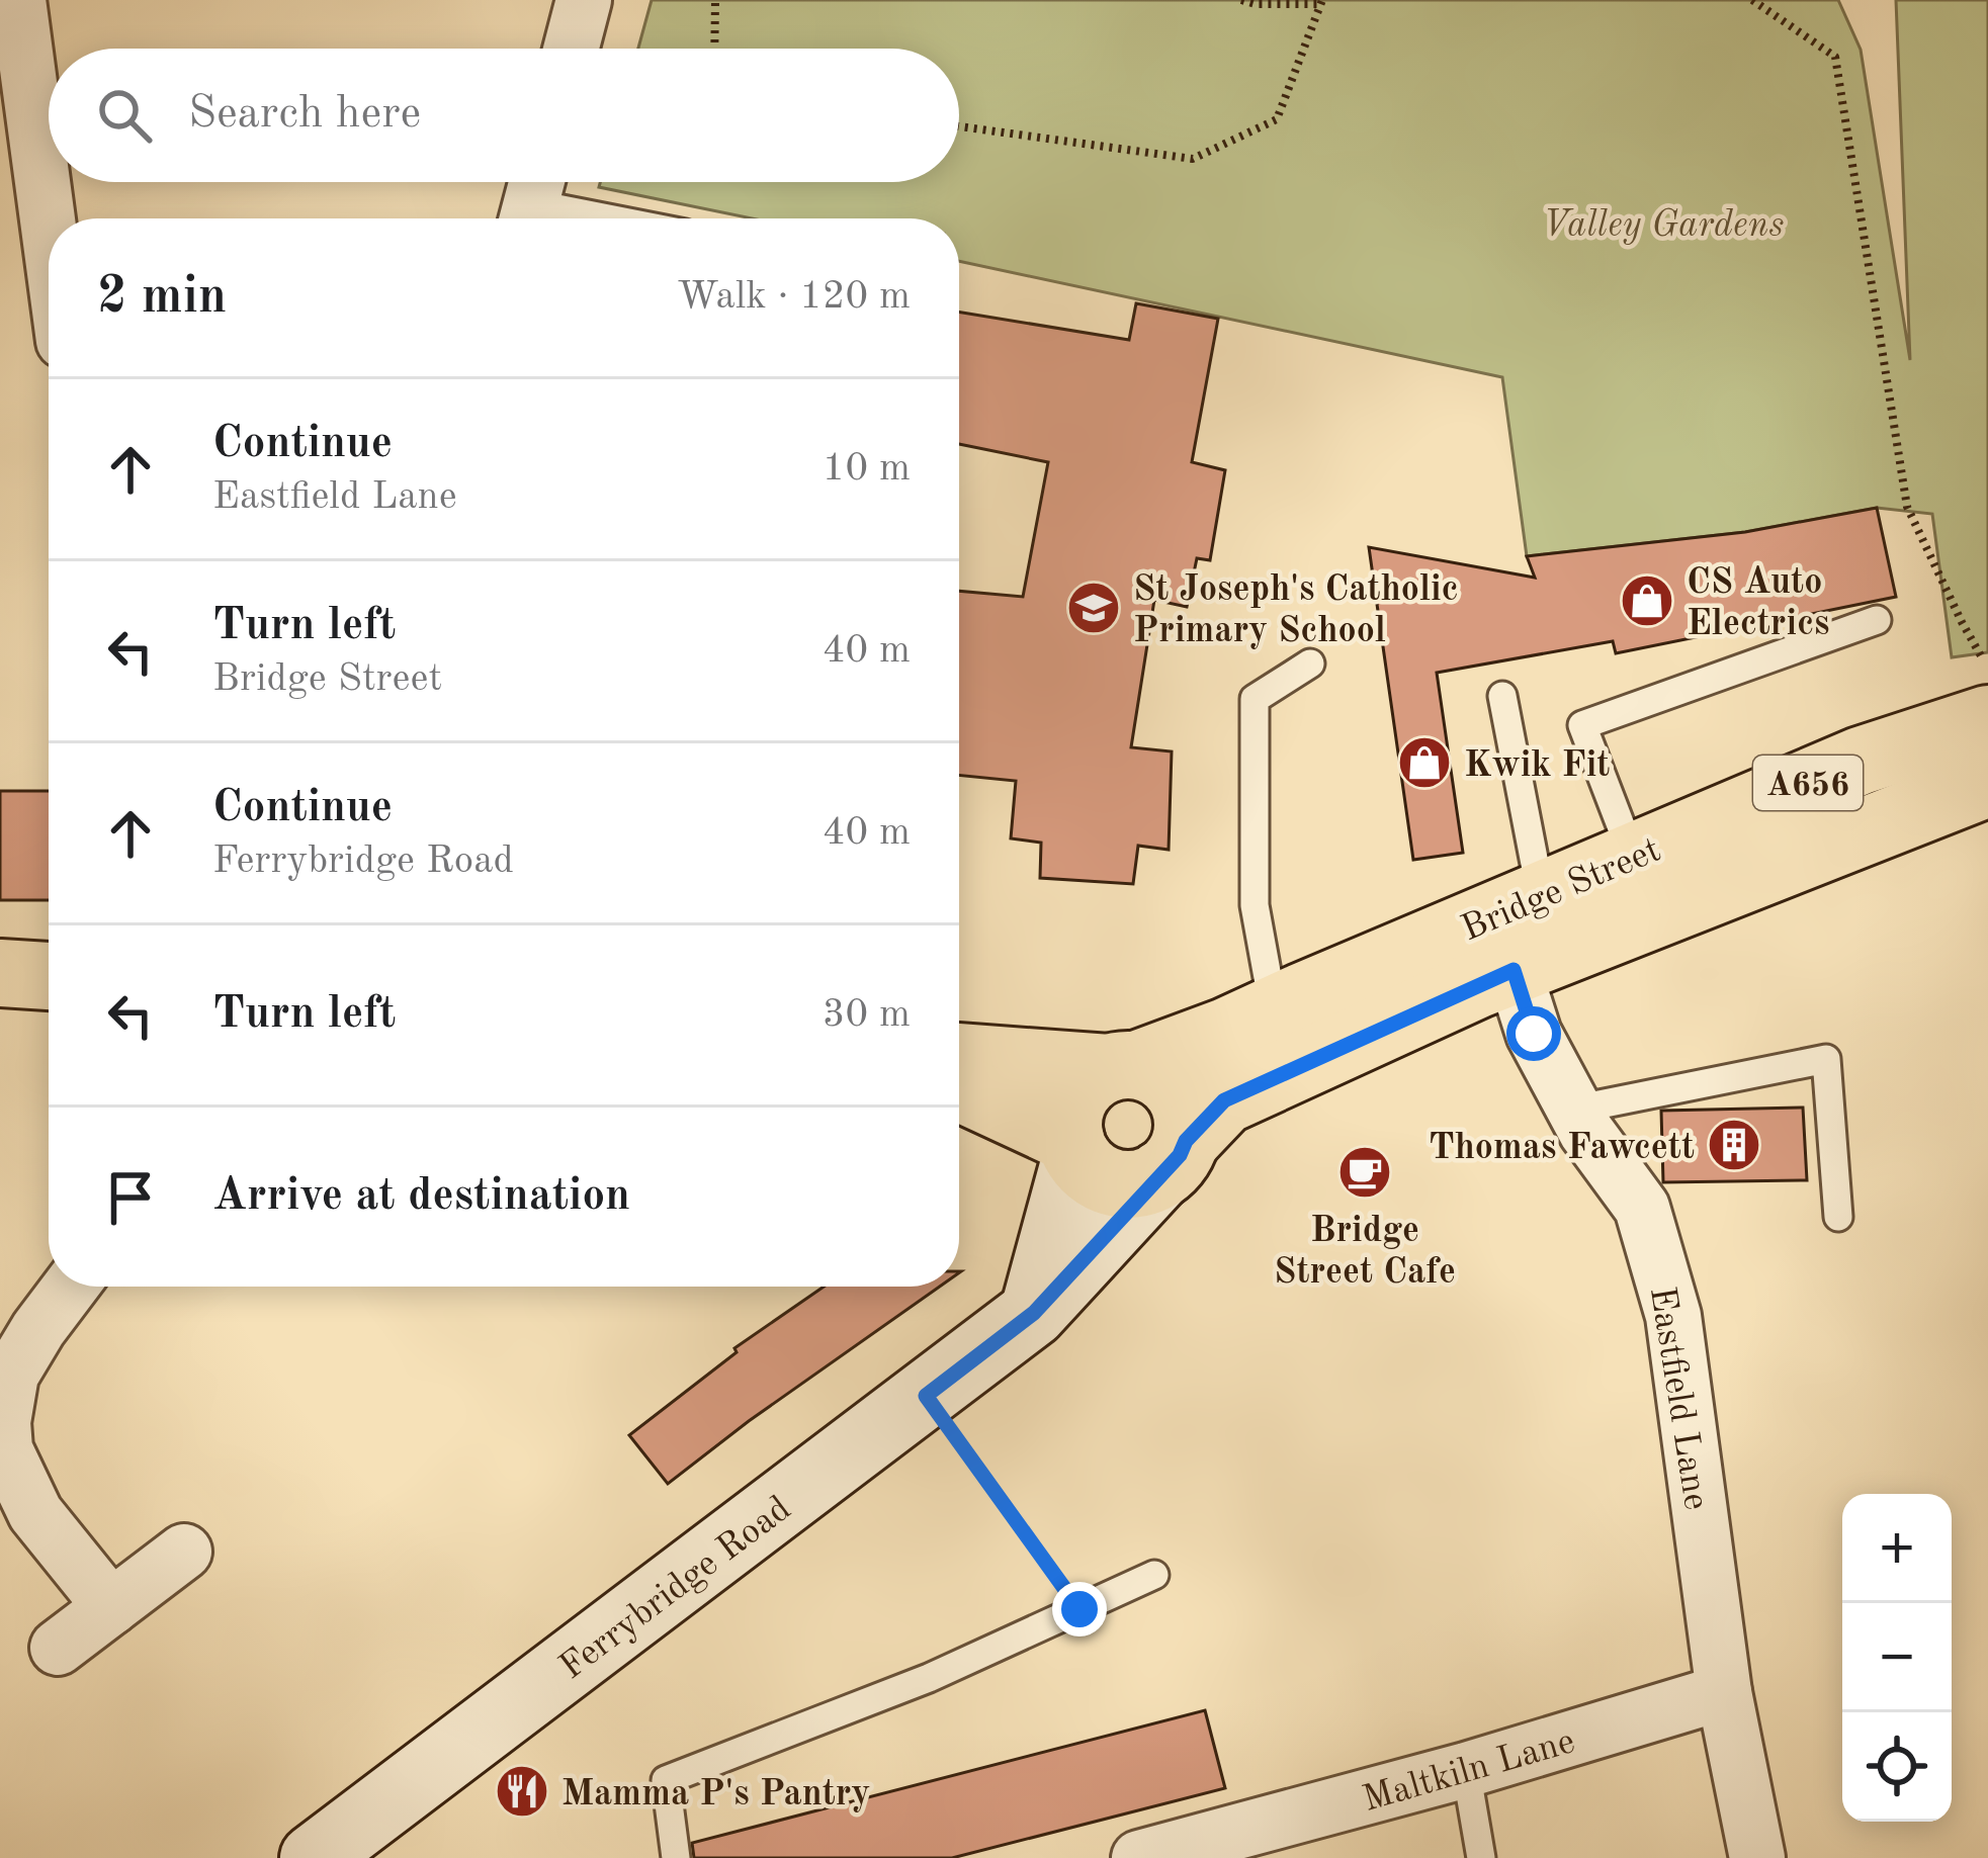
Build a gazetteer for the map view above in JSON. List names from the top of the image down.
{
  "streets": {
    "main road": ["A656", "Bridge Street"],
    "street": ["Eastfield Lane", "Ferrybridge Road", "Maltkiln Lane"]
  },
  "crossings": [
    ["A656", "Bridge Street"],
    ["A656", "Ferrybridge Road"],
    ["Bridge Street", "Eastfield Lane"],
    ["Bridge Street", "Ferrybridge Road"],
    ["Eastfield Lane", "Maltkiln Lane"]
  ],
  "parks": ["Valley Gardens"],
  "places": {
    "shop": ["CS Auto Electrics", "Kwik Fit"],
    "school or university": ["St Joseph's Catholic Primary School"],
    "building": ["Thomas Fawcett"],
    "cafe": ["Bridge Street Cafe"],
    "restaurant": ["Mamma P's Pantry"]
  },
  "page": {
    "search": "Search here",
    "heading": ["2 min", "Walk · 120 m"],
    "list": [
      ["Continue", "Eastfield Lane", "10 m"],
      ["Turn left", "Bridge Street", "40 m"],
      ["Continue", "Ferrybridge Road", "40 m"],
      ["Turn left", "30 m"],
      "Arrive at destination"
    ],
    "map_buttons": ["+", "−"]
  }
}
